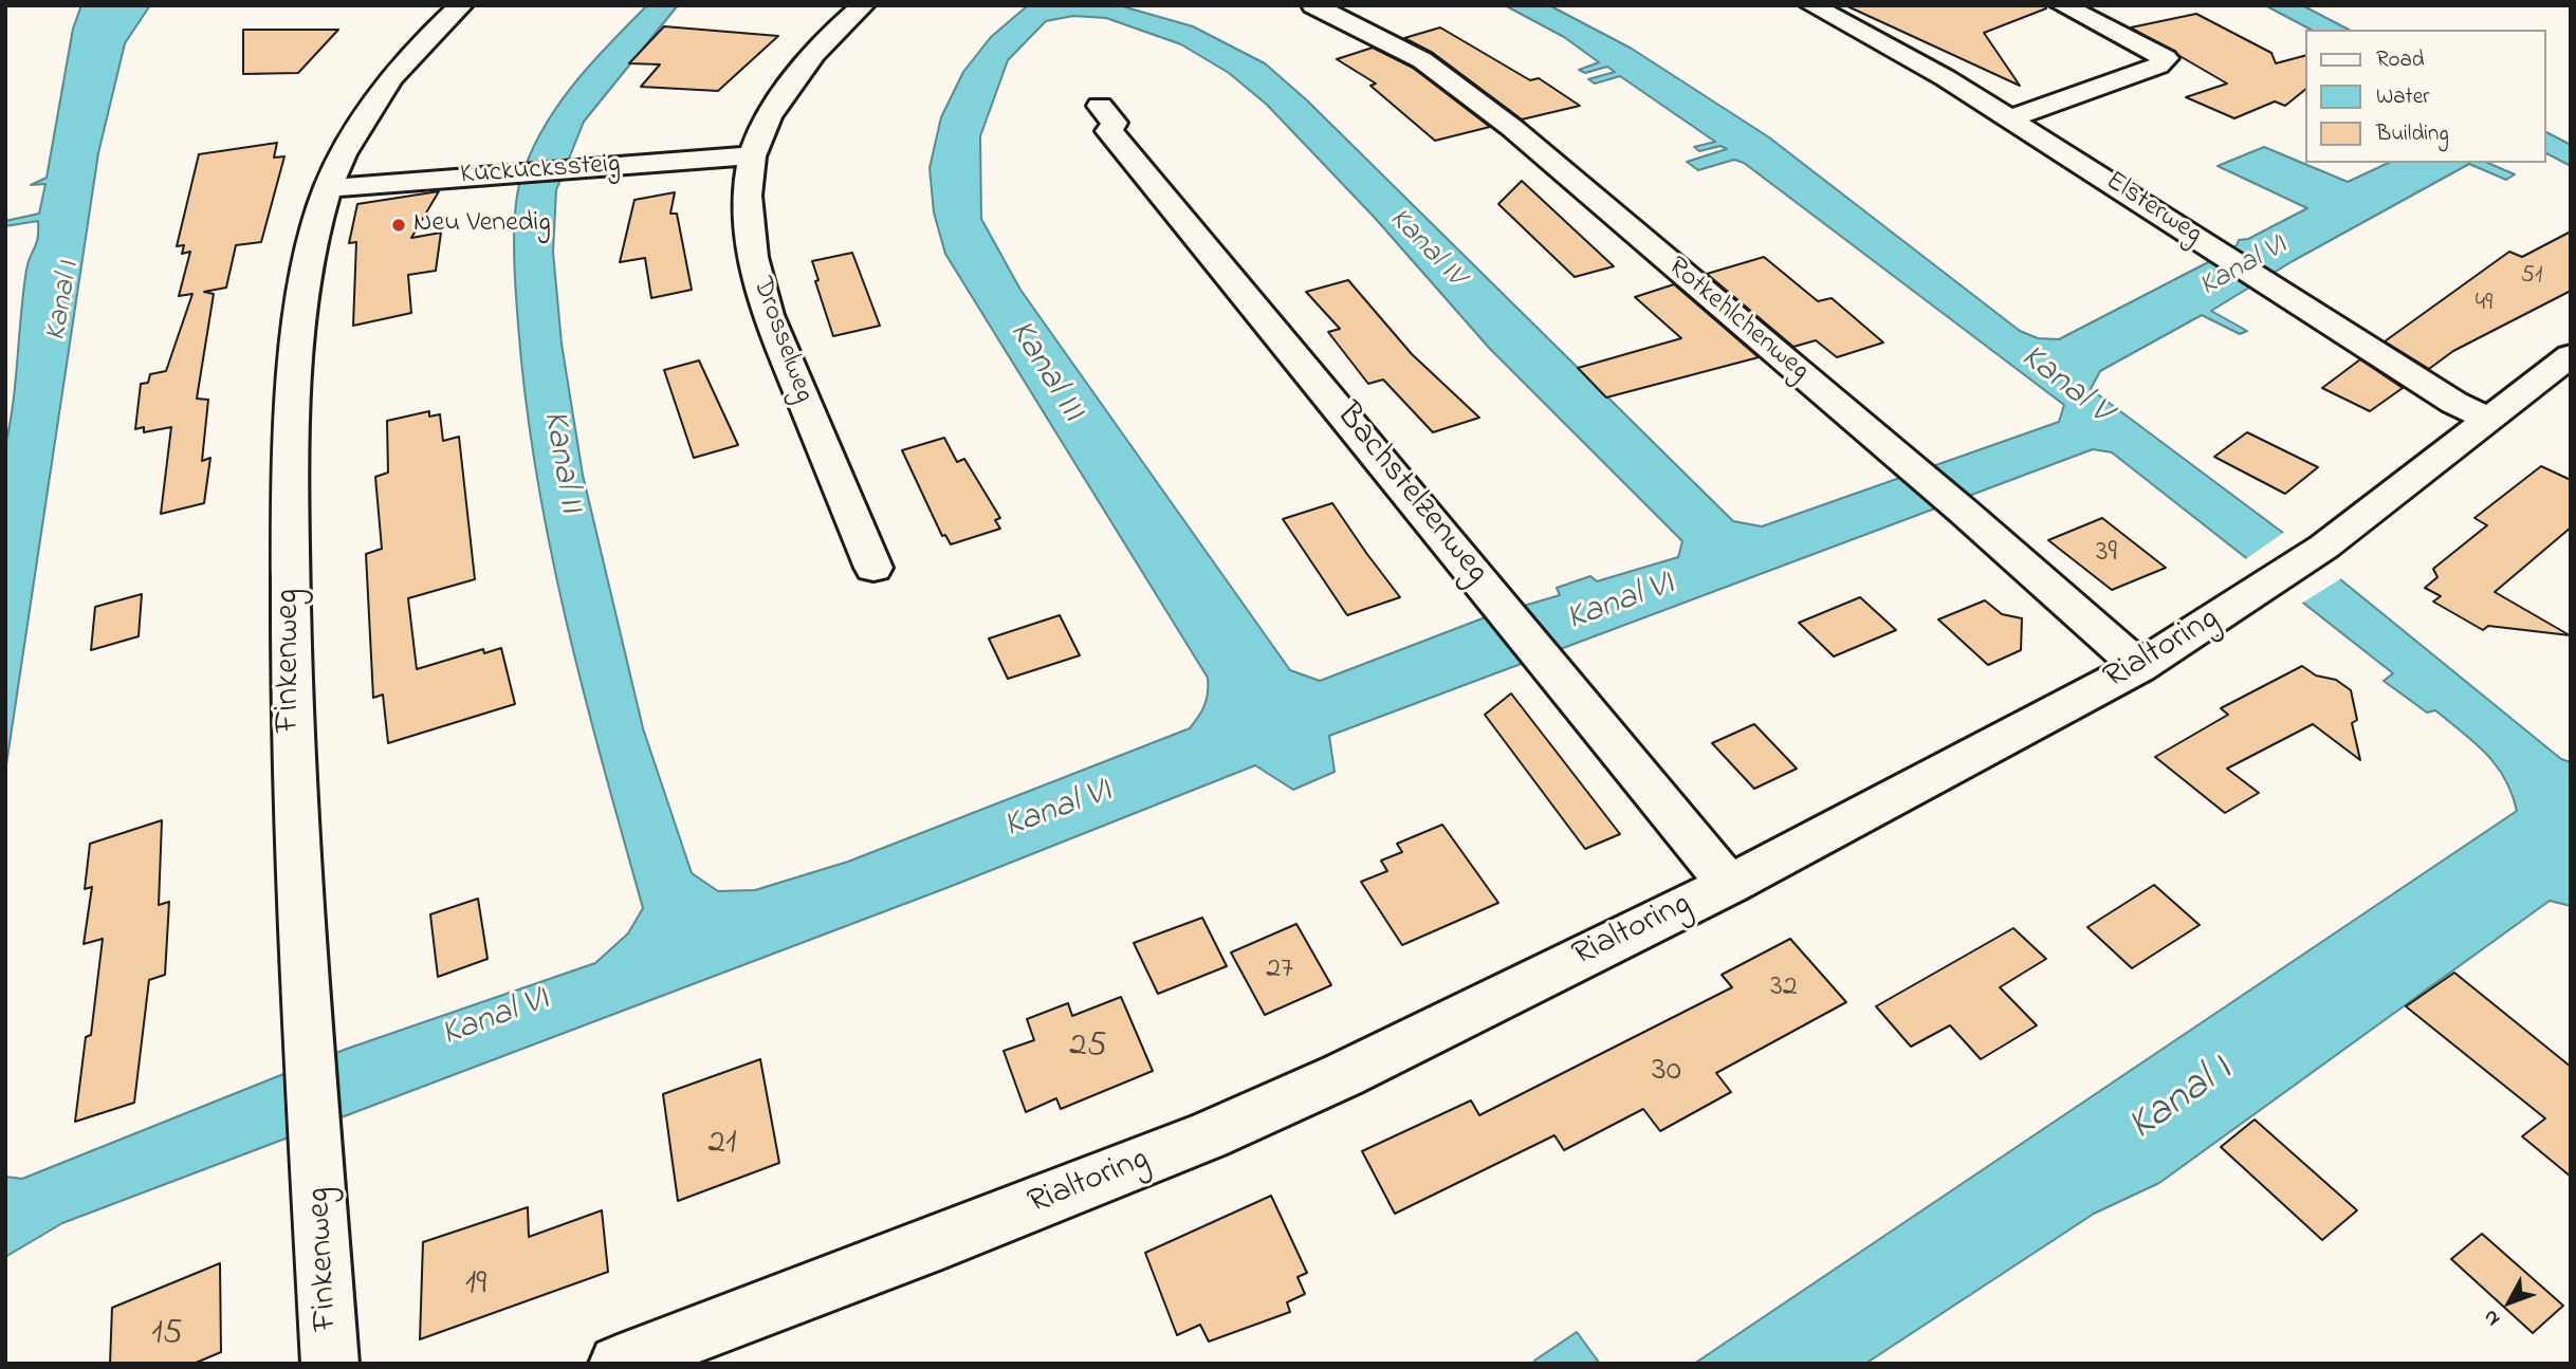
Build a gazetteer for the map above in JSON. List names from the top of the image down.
{
  "streets": {
    "street": [
      "Kuckuckssteig",
      "Elsterweg",
      "Rotkehlchenweg",
      "Drosselweg",
      "Bachstelzenweg",
      "Rialtoring",
      "Finkenweg"
    ]
  },
  "crossings": [
    ["Kuckuckssteig", "Drosselweg"],
    ["Kuckuckssteig", "Finkenweg"],
    ["Elsterweg", "Rialtoring"],
    ["Rotkehlchenweg", "Rialtoring"],
    ["Bachstelzenweg", "Rialtoring"]
  ],
  "water": [
    "Kanal IV",
    "Kanal VI",
    "Kanal I",
    "Kanal III",
    "Kanal V",
    "Kanal II"
  ],
  "places": ["Neu Venedig"],
  "house_numbers": [
    "51",
    "49",
    "39",
    "27",
    "32",
    "25",
    "30",
    "21",
    "19",
    "15"
  ],
  "legend": ["Road", "Water", "Building"],
  "north": "bottom left"
}
